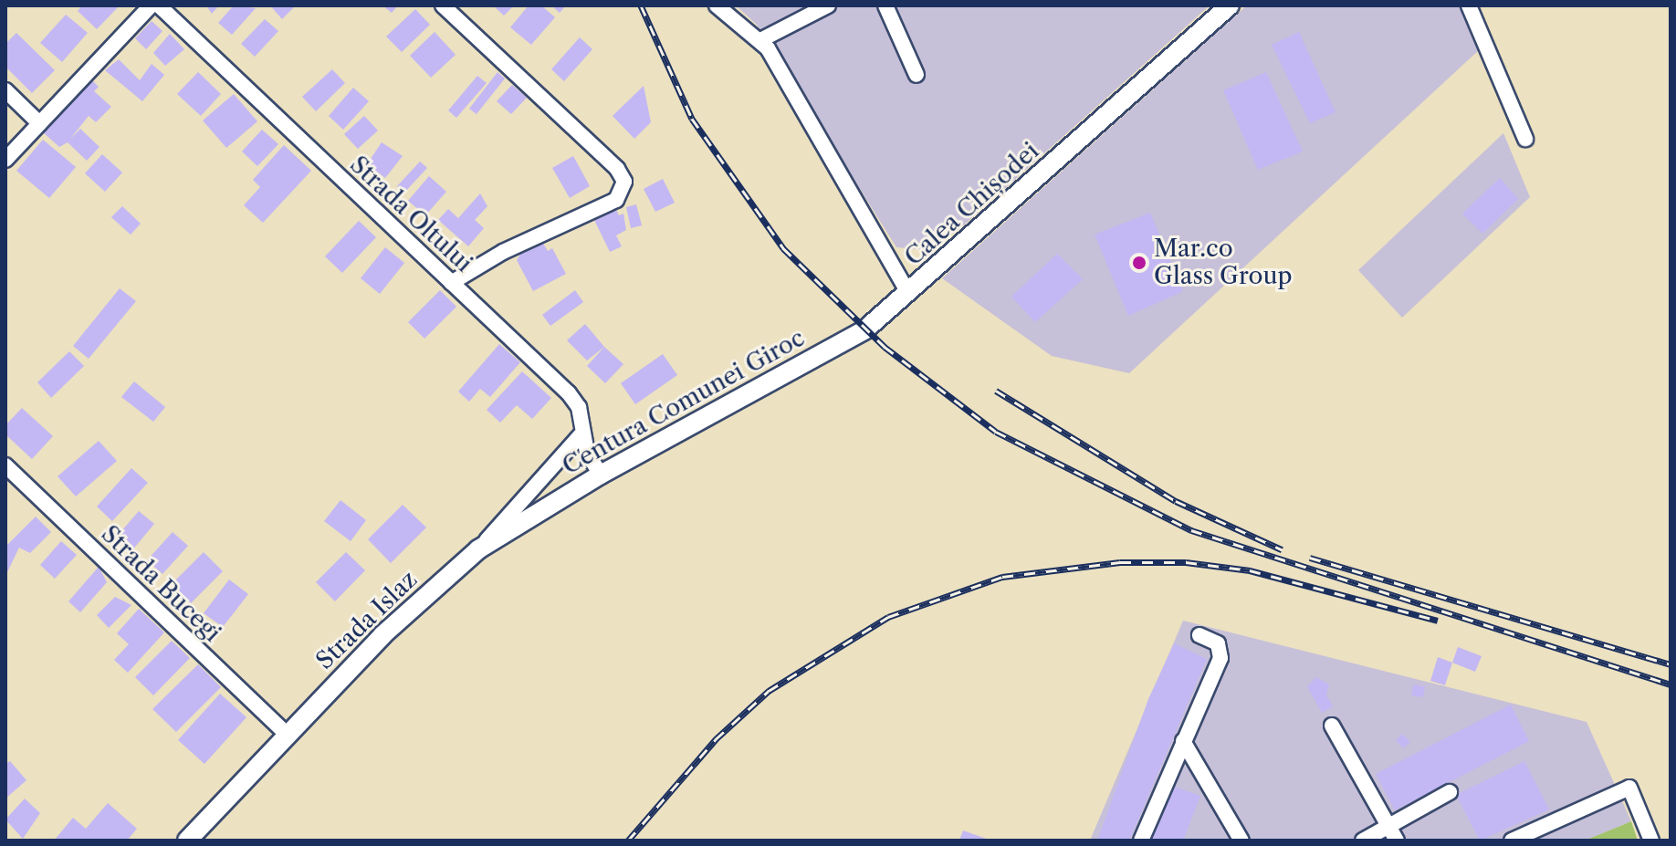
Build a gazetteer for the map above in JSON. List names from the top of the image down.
{
  "streets": {
    "main road": ["Calea Chișodei", "Centura Comunei Giroc", "Strada Islaz"],
    "street": ["Strada Oltului", "Strada Bucegi"]
  },
  "crossings": [
    ["Calea Chișodei", "Centura Comunei Giroc"],
    ["Strada Oltului", "Centura Comunei Giroc"],
    ["Strada Oltului", "Strada Islaz"],
    ["Centura Comunei Giroc", "Strada Islaz"],
    ["Strada Bucegi", "Strada Islaz"]
  ],
  "places": ["Mar.co Glass Group"]
}
